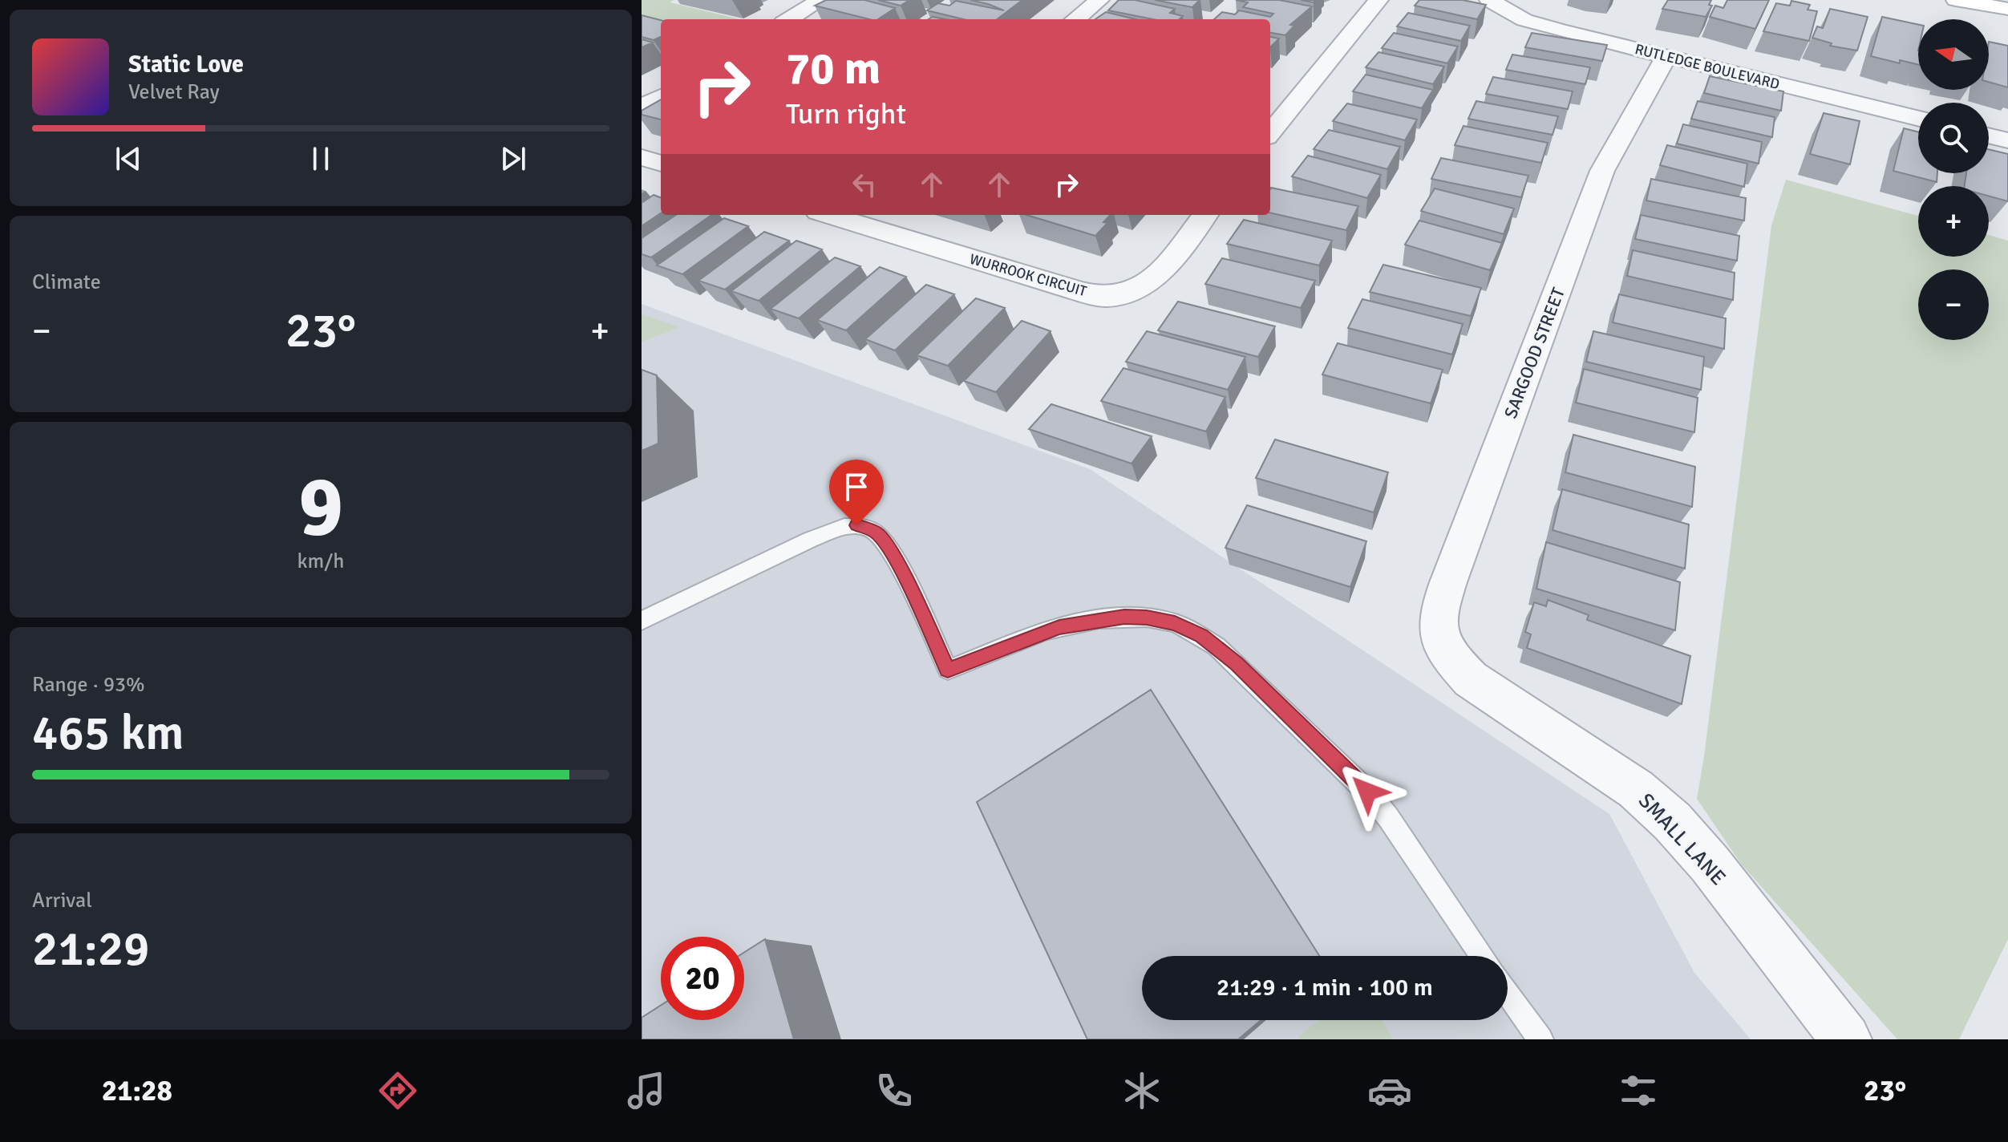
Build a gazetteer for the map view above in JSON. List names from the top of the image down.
{
  "streets": {
    "street": [
      "RUTLEDGE BOULEVARD",
      "WURROOK CIRCUIT",
      "SARGOOD STREET",
      "SMALL LANE"
    ]
  },
  "crossings": [
    ["RUTLEDGE BOULEVARD", "SARGOOD STREET"],
    ["SARGOOD STREET", "SMALL LANE"]
  ],
  "north": "left",
  "page": {
    "map_buttons": ["+", "−"],
    "turn": ["70 m", "Turn right"],
    "song": ["Static Love", "Velvet Ray"],
    "tile": [
      "Climate",
      ["9", "km/h"],
      ["Range · 93%", "465 km"],
      ["Arrival", "21:29"]
    ],
    "heat": ["−", "23°", "+"],
    "limit": "20",
    "trip": "21:29 · 1 min · 100 m",
    "tabs": ["21:28", "23°"]
  }
}
